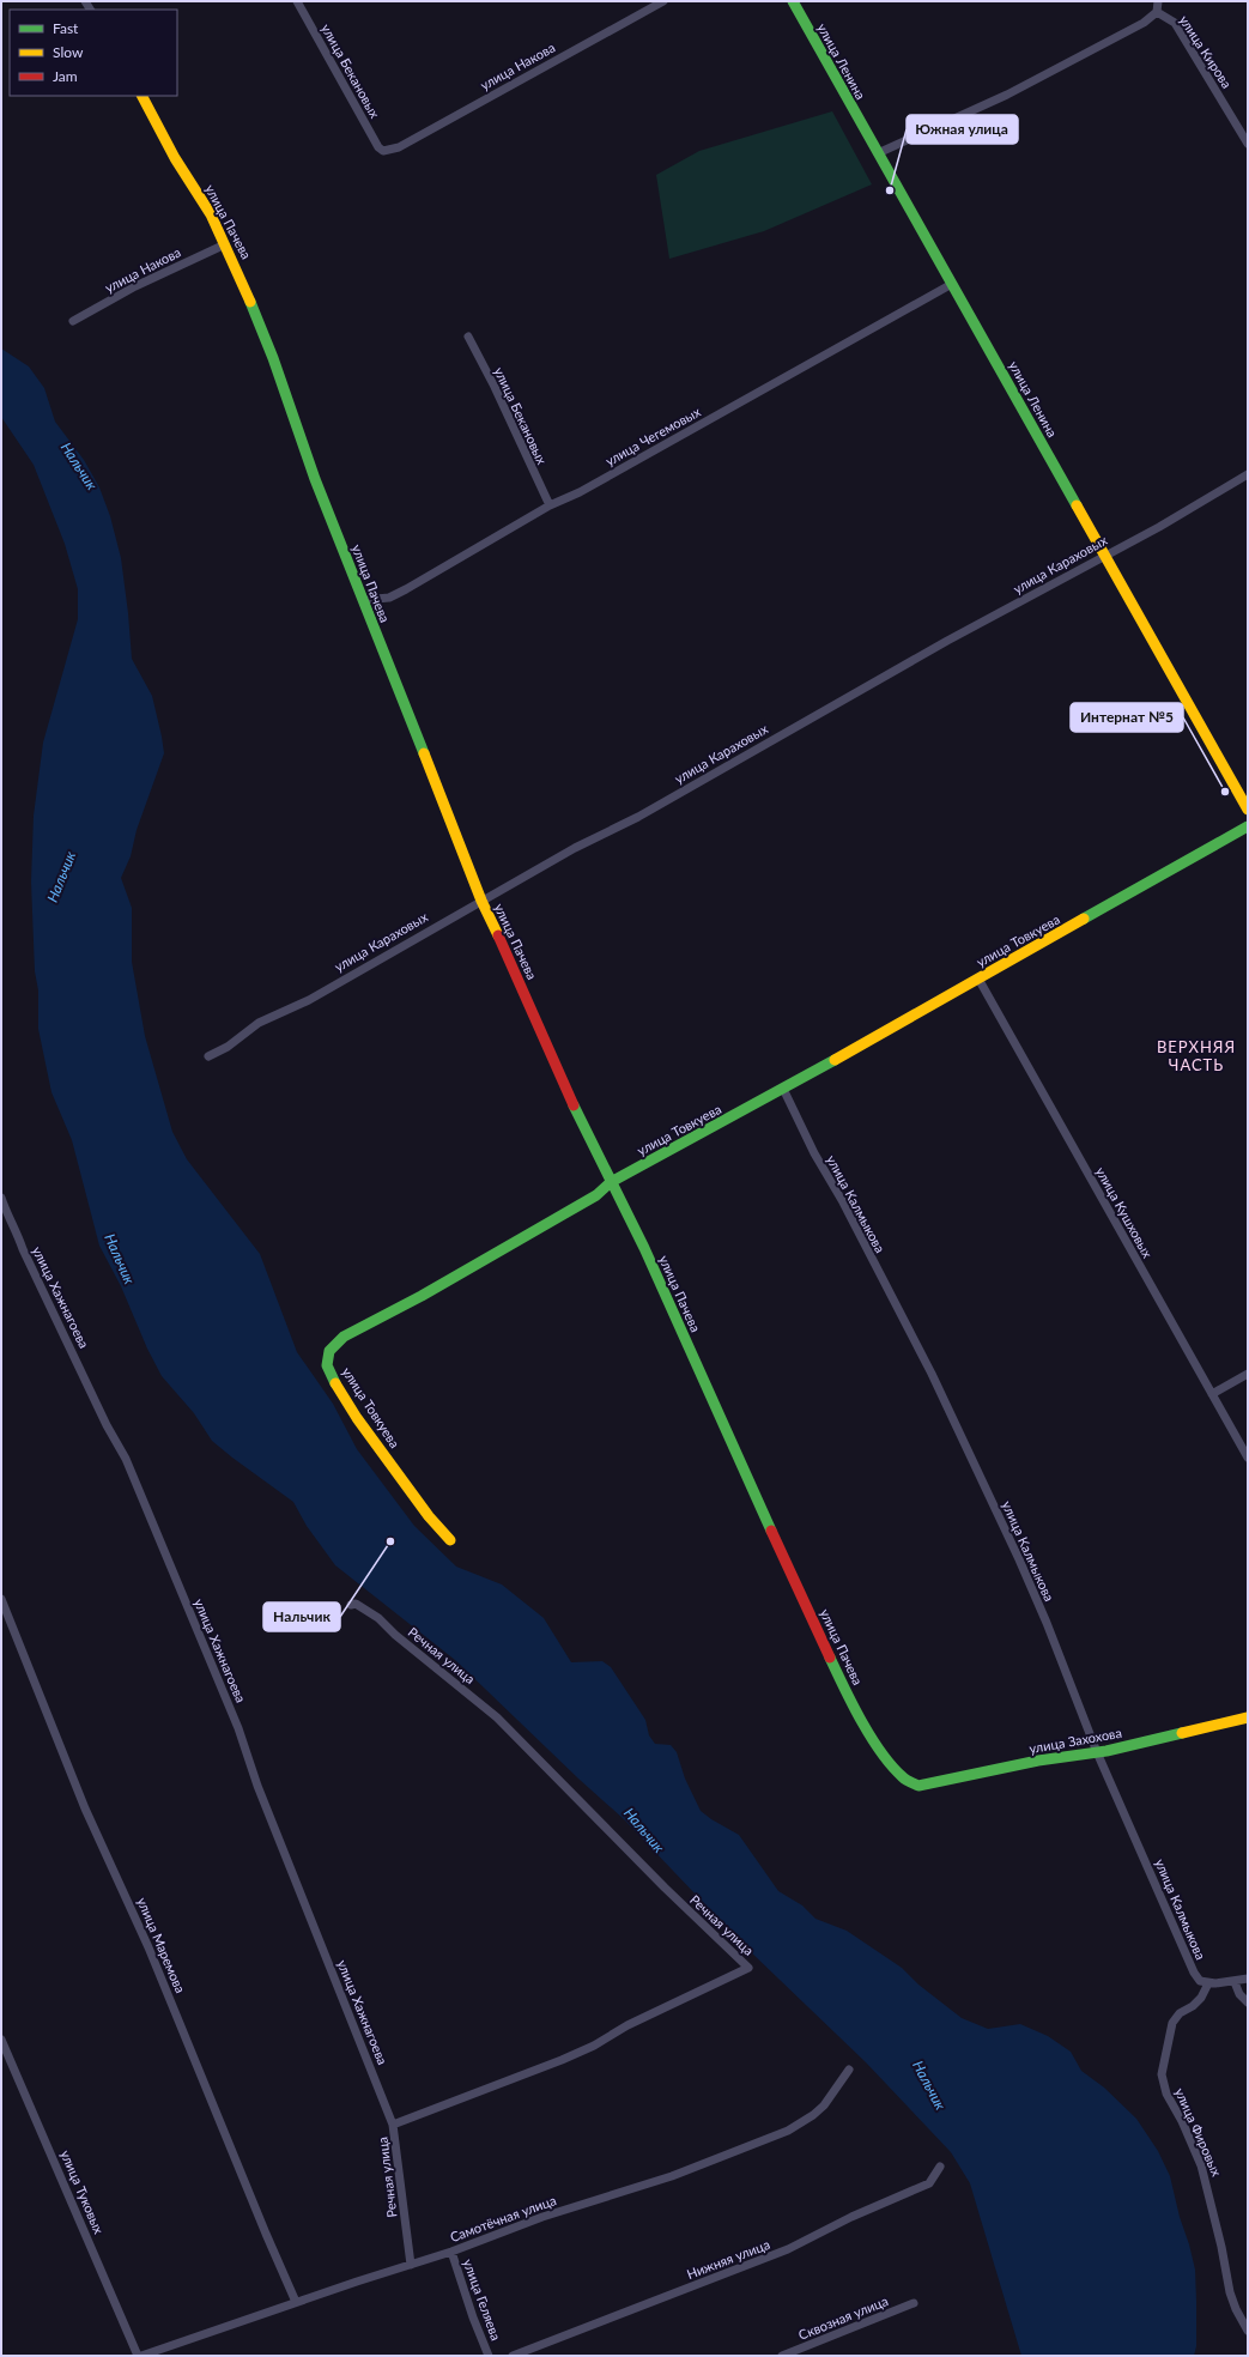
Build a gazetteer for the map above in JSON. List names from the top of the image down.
{
  "streets": {
    "street": [
      "улица Кирова",
      "улица Ленина",
      "улица Накова",
      "улица Бекановых",
      "улица Пачева",
      "улица Чегемовых",
      "улица Караховых",
      "улица Товкуева",
      "улица Калмыкова",
      "улица Кушховых",
      "улица Хажнагоева",
      "Речная улица",
      "улица Захохова",
      "улица Маремова",
      "улица Фировых",
      "улица Туковых",
      "Самотёчная улица",
      "Нижняя улица",
      "улица Геляева",
      "Сквозная улица"
    ]
  },
  "crossings": [
    ["улица Ленина", "улица Чегемовых"],
    ["улица Ленина", "улица Караховых"],
    ["улица Накова", "улица Бекановых"],
    ["улица Накова", "улица Пачева"],
    ["улица Бекановых", "улица Чегемовых"],
    ["улица Пачева", "улица Чегемовых"],
    ["улица Пачева", "улица Караховых"],
    ["улица Пачева", "улица Товкуева"],
    ["улица Пачева", "улица Захохова"],
    ["улица Товкуева", "улица Калмыкова"],
    ["улица Товкуева", "улица Кушховых"],
    ["улица Калмыкова", "улица Захохова"],
    ["улица Калмыкова", "улица Фировых"],
    ["улица Хажнагоева", "Речная улица"],
    ["Речная улица", "Самотёчная улица"],
    ["улица Маремова", "Самотёчная улица"],
    ["улица Туковых", "Самотёчная улица"],
    ["Самотёчная улица", "улица Геляева"]
  ],
  "districts": ["ВЕРХНЯЯ ЧАСТЬ"],
  "water": ["Нальчик"],
  "places": ["Южная улица", "Интернат №5", "Нальчик"],
  "legend": ["Fast", "Slow", "Jam"]
}
